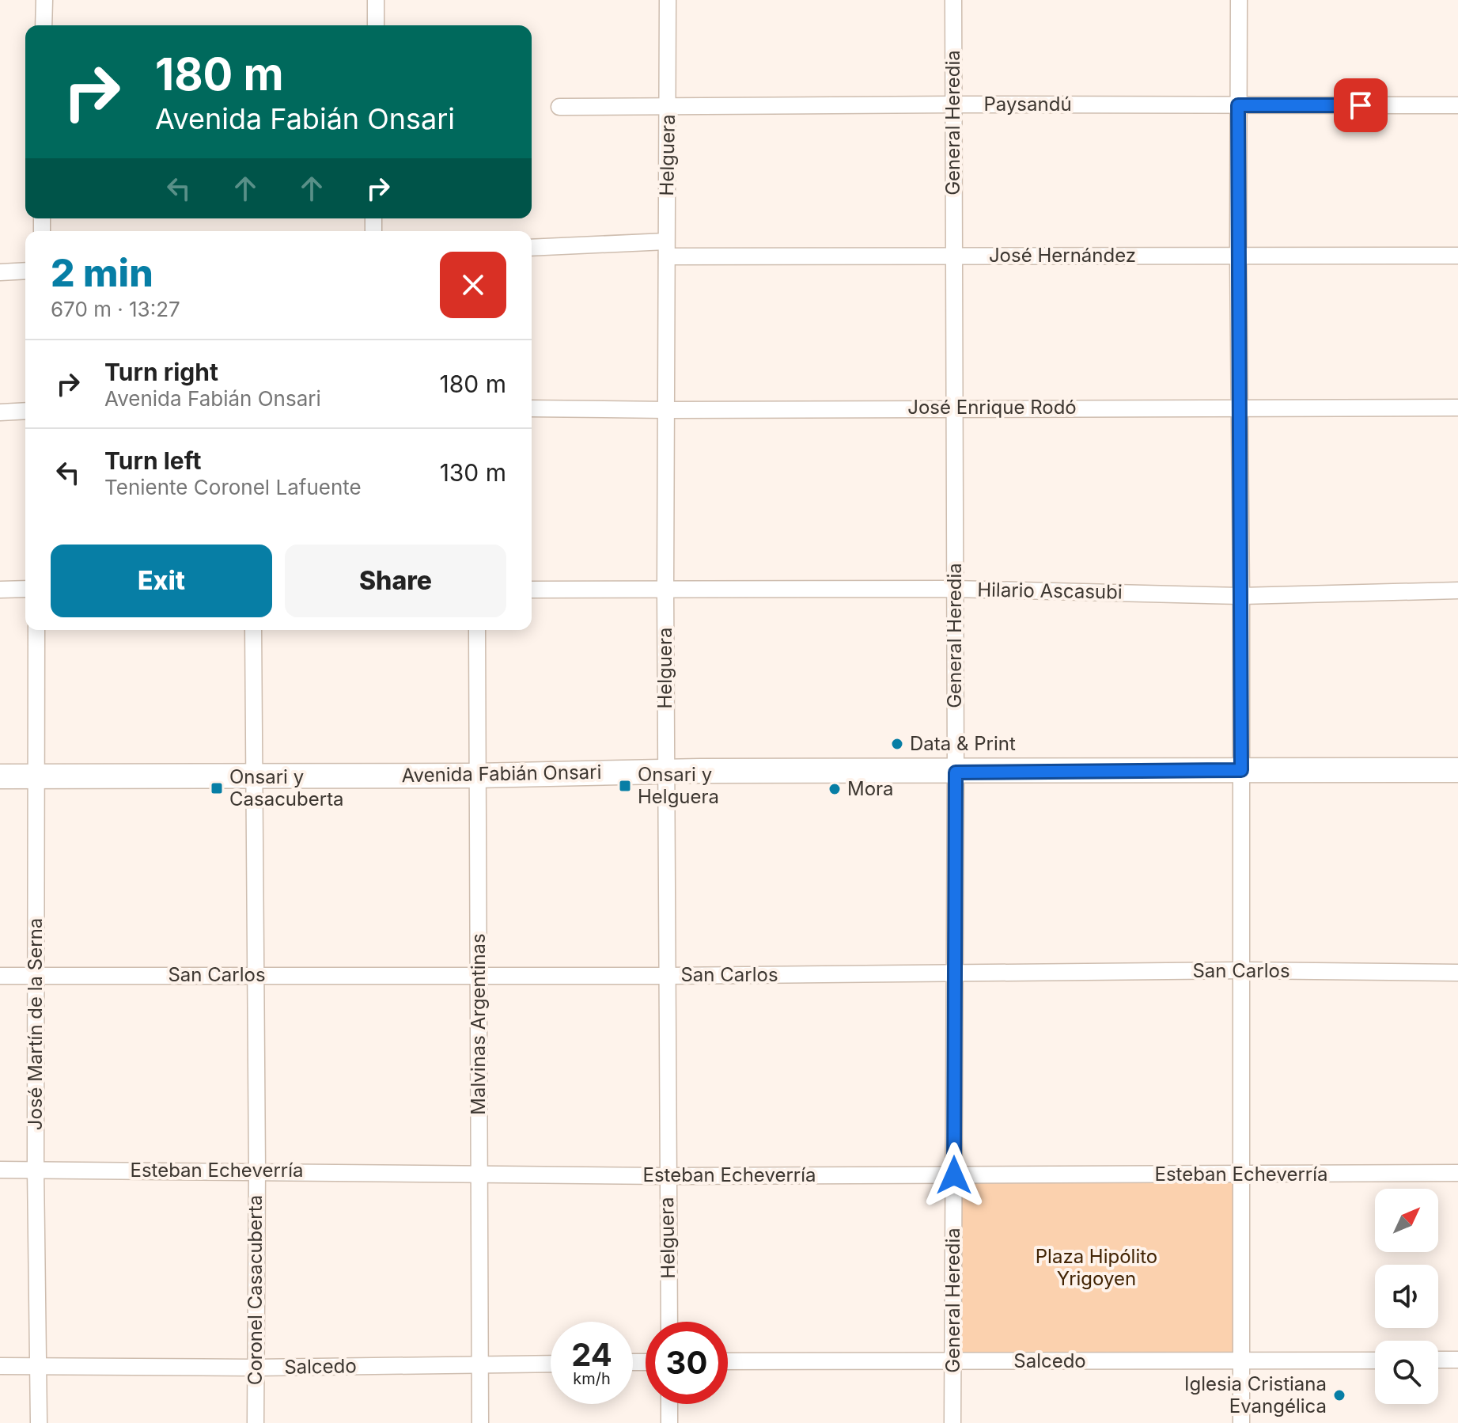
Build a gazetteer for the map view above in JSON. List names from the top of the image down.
{
  "streets": {
    "street": [
      "Paysandú",
      "General Heredia",
      "Helguera",
      "José Hernández",
      "José Enrique Rodó",
      "Hilario Ascasubi",
      "Avenida Fabián Onsari",
      "San Carlos",
      "José Martín de la Serna",
      "Malvinas Argentinas",
      "Esteban Echeverría",
      "Coronel Casacuberta",
      "Salcedo"
    ]
  },
  "crossings": [
    ["Paysandú", "General Heredia"],
    ["Paysandú", "Helguera"],
    ["General Heredia", "José Hernández"],
    ["General Heredia", "José Enrique Rodó"],
    ["General Heredia", "Hilario Ascasubi"],
    ["General Heredia", "Avenida Fabián Onsari"],
    ["General Heredia", "San Carlos"],
    ["General Heredia", "Esteban Echeverría"],
    ["General Heredia", "Salcedo"],
    ["Helguera", "José Hernández"],
    ["Helguera", "José Enrique Rodó"],
    ["Helguera", "Hilario Ascasubi"],
    ["Helguera", "Avenida Fabián Onsari"],
    ["Helguera", "San Carlos"],
    ["Helguera", "Esteban Echeverría"],
    ["Avenida Fabián Onsari", "José Martín de la Serna"],
    ["Avenida Fabián Onsari", "Malvinas Argentinas"],
    ["Avenida Fabián Onsari", "Coronel Casacuberta"],
    ["San Carlos", "José Martín de la Serna"],
    ["San Carlos", "Malvinas Argentinas"],
    ["San Carlos", "Coronel Casacuberta"],
    ["José Martín de la Serna", "Esteban Echeverría"],
    ["José Martín de la Serna", "Salcedo"],
    ["Malvinas Argentinas", "Esteban Echeverría"],
    ["Malvinas Argentinas", "Salcedo"],
    ["Esteban Echeverría", "Coronel Casacuberta"],
    ["Coronel Casacuberta", "Salcedo"]
  ],
  "parks": ["Plaza Hipólito Yrigoyen"],
  "places": {
    "other": ["Data & Print", "Mora", "Iglesia Cristiana Evangélica"],
    "transit": ["Onsari y Helguera", "Onsari y Casacuberta"]
  },
  "north": "top right",
  "page": {
    "turn": ["180 m", "Avenida Fabián Onsari"],
    "heading": ["2 min", "670 m · 13:27"],
    "list": [
      {
        "name": "Turn right",
        "note": "Avenida Fabián Onsari",
        "value": "180 m"
      },
      {
        "name": "Turn left",
        "note": "Teniente Coronel Lafuente",
        "value": "130 m"
      }
    ],
    "buttons": ["Exit", "Share"],
    "speed": "24 km/h",
    "limit": "30"
  }
}
